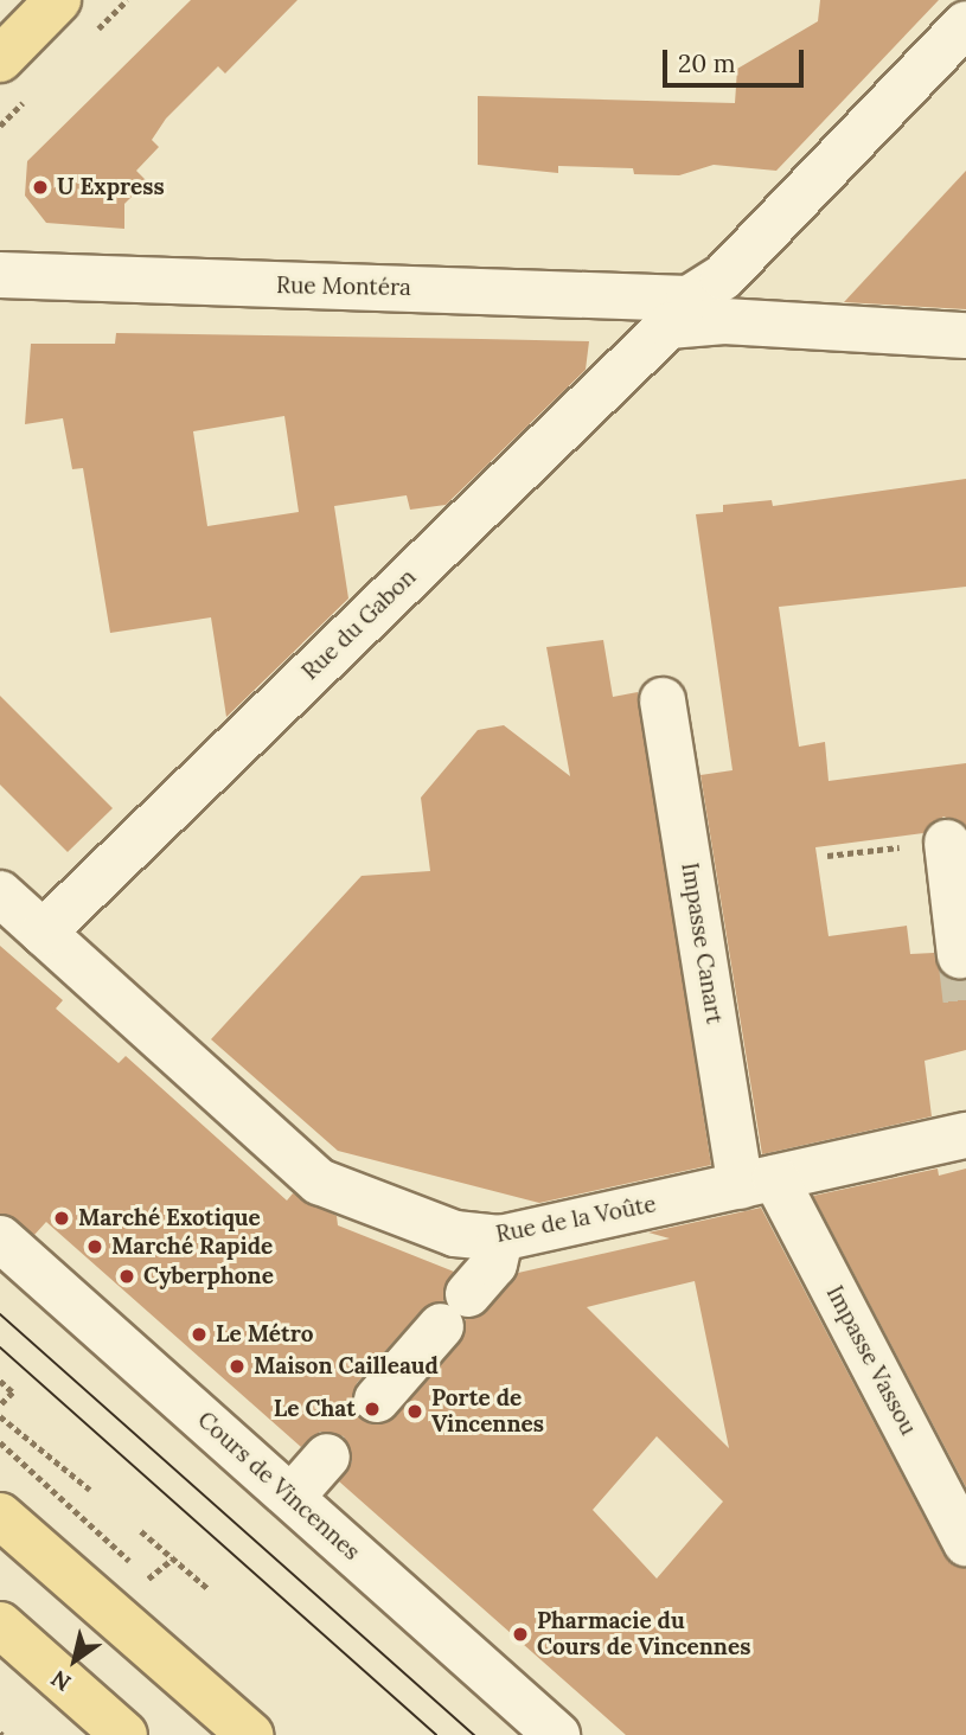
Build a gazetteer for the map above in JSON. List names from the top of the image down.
{
  "streets": {
    "street": [
      "Rue Montéra",
      "Rue du Gabon",
      "Impasse Canart",
      "Rue de la Voûte",
      "Impasse Vassou",
      "Cours de Vincennes"
    ]
  },
  "crossings": [
    ["Rue Montéra", "Rue du Gabon"],
    ["Rue du Gabon", "Rue de la Voûte"],
    ["Impasse Canart", "Rue de la Voûte"],
    ["Impasse Canart", "Impasse Vassou"],
    ["Rue de la Voûte", "Impasse Vassou"]
  ],
  "places": [
    "U Express",
    "Marché Exotique",
    "Marché Rapide",
    "Cyberphone",
    "Le Métro",
    "Maison Cailleaud",
    "Le Chat",
    "Porte de Vincennes",
    "Pharmacie du Cours de Vincennes"
  ],
  "scale_bar": "20 m",
  "north": "bottom left"
}
